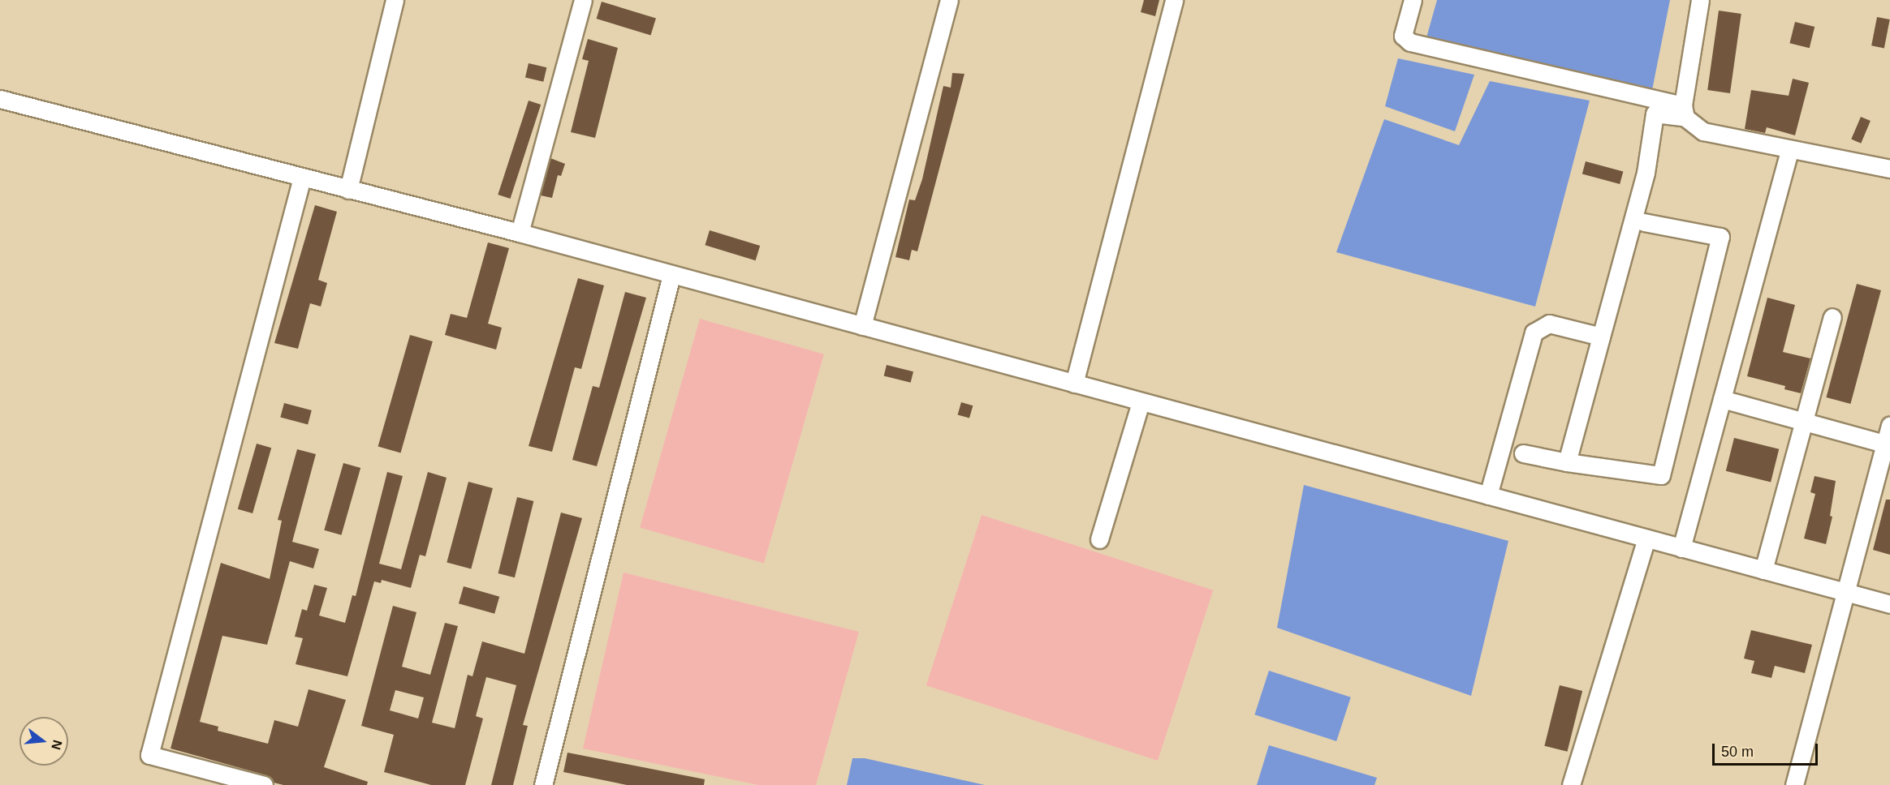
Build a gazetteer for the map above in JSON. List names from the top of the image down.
{
  "scale_bar": "50 m",
  "north": "right"
}
